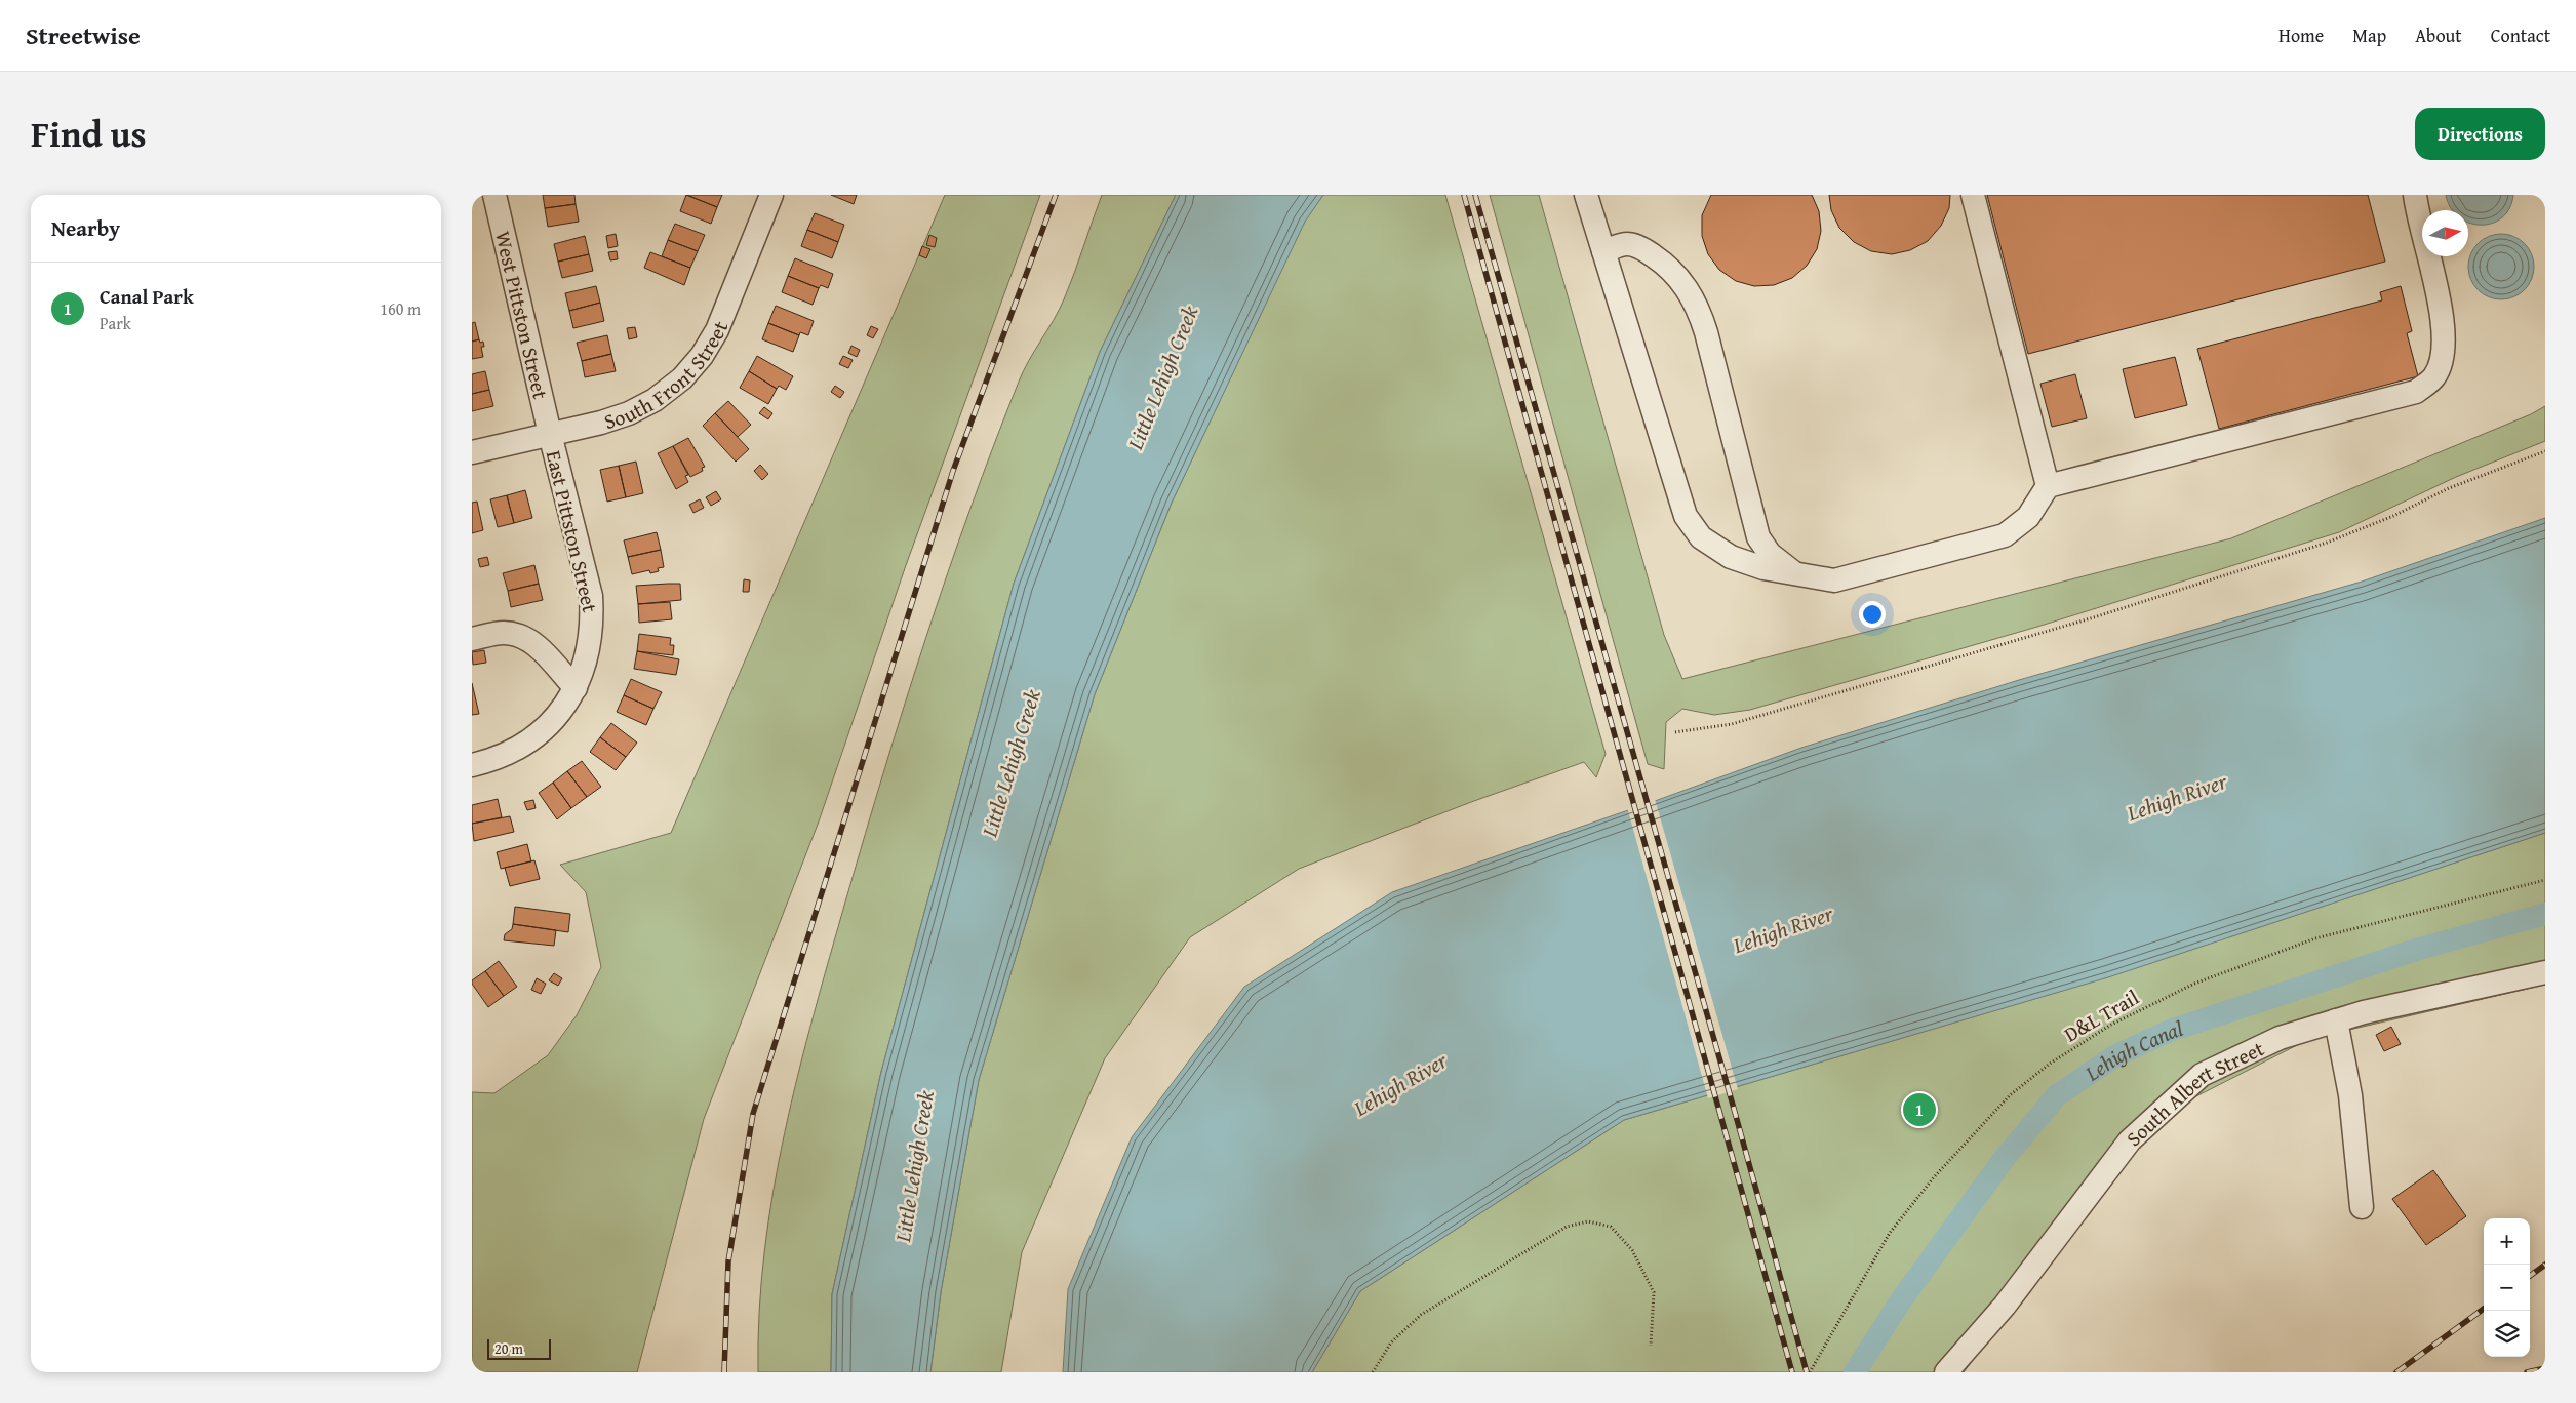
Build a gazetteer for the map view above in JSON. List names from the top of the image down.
{
  "streets": {
    "street": [
      "West Pittston Street",
      "South Front Street",
      "East Pittston Street",
      "South Albert Street"
    ],
    "path": ["D&L Trail"]
  },
  "crossings": [
    ["West Pittston Street", "South Front Street"],
    ["West Pittston Street", "East Pittston Street"],
    ["South Front Street", "East Pittston Street"]
  ],
  "water": ["Little Lehigh Creek", "Lehigh River", "Lehigh Canal"],
  "scale_bar": "20 m",
  "north": "right",
  "page": {
    "header": "Streetwise",
    "nav": [
      "Home",
      "Map",
      "About",
      "Contact"
    ],
    "title": "Find us",
    "buttons": "Directions",
    "heading": "Nearby",
    "list": [
      {
        "mark": "1",
        "name": "Canal Park",
        "note": "Park",
        "value": "160 m"
      }
    ],
    "pins": "1",
    "map_buttons": ["+", "−"],
    "scale": "20 m"
  }
}
